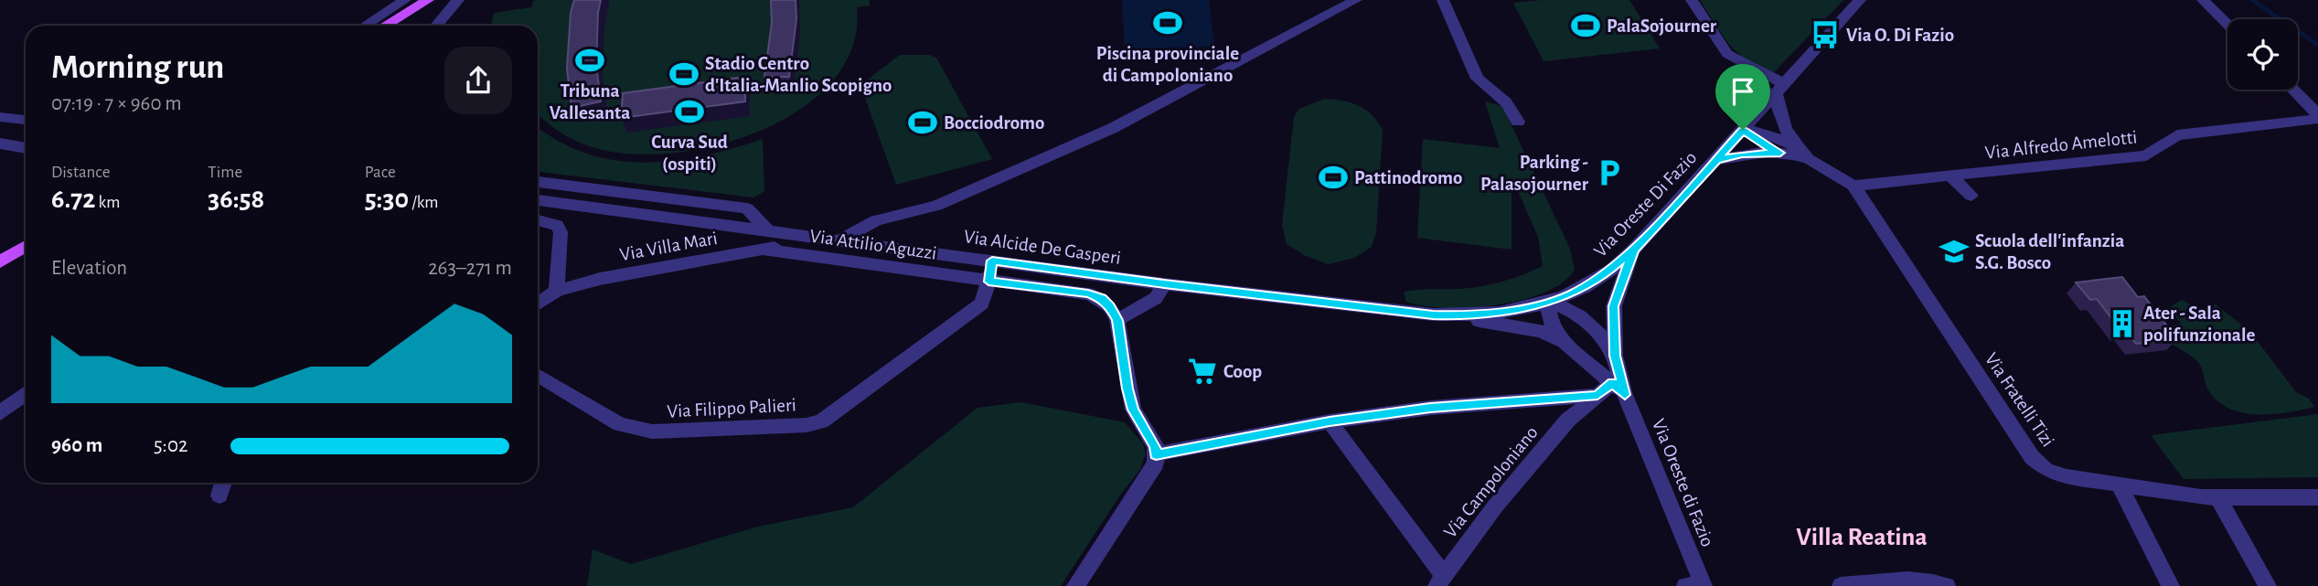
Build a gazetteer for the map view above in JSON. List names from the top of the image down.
{
  "streets": {
    "street": [
      "Via Alfredo Amelotti",
      "Via Oreste Di Fazio",
      "Via Attilio Aguzzi",
      "Via Villa Mari",
      "Via Alcide De Gasperi",
      "Via Fratelli Tizi",
      "Via Filippo Palieri",
      "Via Campoloniano",
      "Via Oreste di Fazio"
    ]
  },
  "crossings": [
    ["Via Alfredo Amelotti", "Via Fratelli Tizi"],
    ["Via Oreste Di Fazio", "Via Alcide De Gasperi"],
    ["Via Attilio Aguzzi", "Via Villa Mari"],
    ["Via Attilio Aguzzi", "Via Filippo Palieri"],
    ["Via Villa Mari", "Via Alcide De Gasperi"],
    ["Via Alcide De Gasperi", "Via Filippo Palieri"],
    ["Via Campoloniano", "Via Oreste di Fazio"]
  ],
  "districts": ["Villa Reatina"],
  "places": {
    "sports": [
      "Piscina provinciale di Campoloniano",
      "PalaSojourner",
      "Tribuna Vallesanta",
      "Stadio Centro d'Italia-Manlio Scopigno",
      "Curva Sud (ospiti)",
      "Bocciodromo",
      "Pattinodromo"
    ],
    "bus stop": ["Via O. Di Fazio"],
    "parking": ["Parking - Palasojourner"],
    "school or university": ["Scuola dell'infanzia S.G. Bosco"],
    "building": ["Ater - Sala polifunzionale"],
    "supermarket": ["Coop"]
  },
  "page": {
    "heading": ["Morning run", "07:19 · 7 × 960 m"],
    "stats": [
      ["Distance", "6.72 km"],
      ["Time", "36:58"],
      ["Pace", "5:30 /km"]
    ],
    "chart": ["Elevation", "263–271 m"],
    "list": [
      {
        "name": "960 m",
        "note": "5:02"
      }
    ]
  }
}
